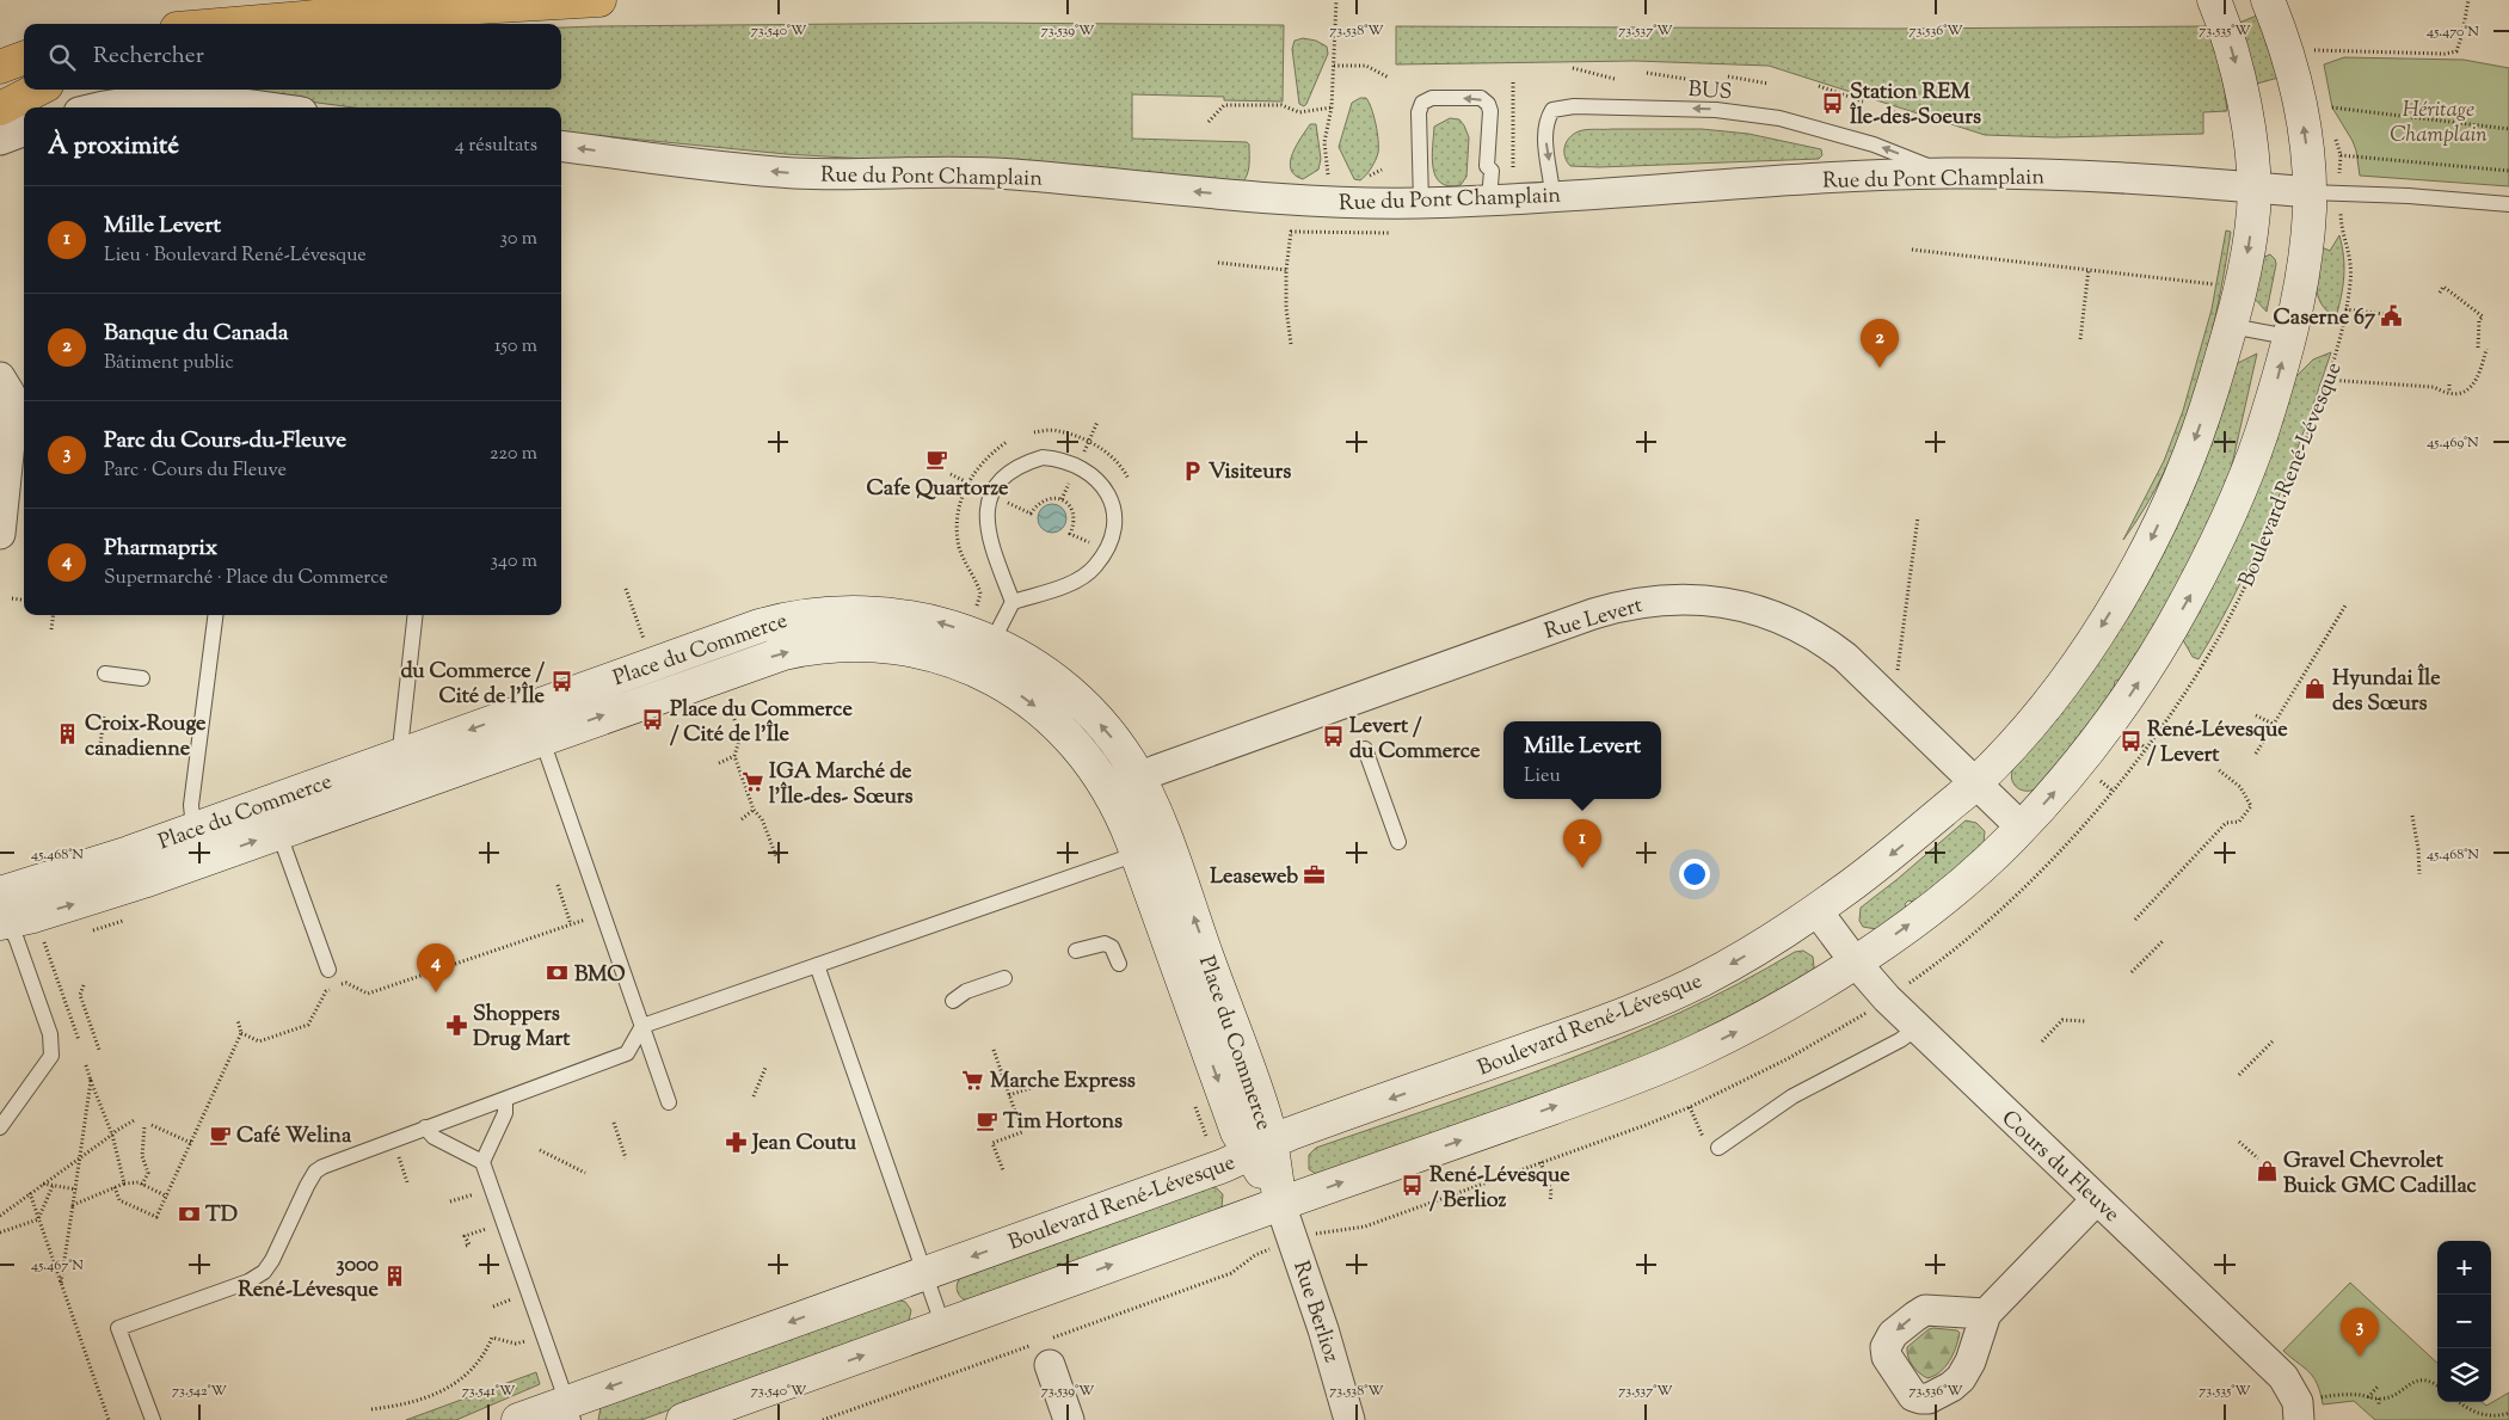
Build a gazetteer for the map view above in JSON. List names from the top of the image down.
{
  "streets": {
    "street": [
      "Rue du Pont Champlain",
      "Boulevard René-Lévesque",
      "Rue Levert",
      "Place du Commerce",
      "Cours du Fleuve",
      "Rue Berlioz"
    ],
    "lane": ["BUS"]
  },
  "crossings": [
    ["BUS", "Rue du Pont Champlain"],
    ["Rue du Pont Champlain", "Boulevard René-Lévesque"],
    ["Boulevard René-Lévesque", "Rue Levert"],
    ["Boulevard René-Lévesque", "Place du Commerce"],
    ["Boulevard René-Lévesque", "Cours du Fleuve"],
    ["Boulevard René-Lévesque", "Rue Berlioz"],
    ["Rue Levert", "Place du Commerce"],
    ["Place du Commerce", "Rue Berlioz"]
  ],
  "one_way": ["Rue du Pont Champlain"],
  "parks": ["Héritage Champlain"],
  "places": {
    "bus stop": [
      "Station REM Île-des-Soeurs",
      "du Commerce / Cité de l'Île",
      "Place du Commerce / Cité de l'Île",
      "Levert / du Commerce",
      "René-Lévesque / Levert",
      "René-Lévesque / Berlioz"
    ],
    "public building": ["Caserne 67"],
    "cafe": ["Cafe Quartorze", "Tim Hortons", "Café Welina"],
    "parking": ["Visiteurs"],
    "shop": ["Hyundai Île des Sœurs", "Gravel Chevrolet Buick GMC Cadillac"],
    "building": ["Croix-Rouge canadienne", "3000 René-Lévesque"],
    "supermarket": ["IGA Marché de l'Île-des- Sœurs", "Marche Express"],
    "office": ["Leaseweb"],
    "bank": ["BMO", "TD"],
    "pharmacy": ["Shoppers Drug Mart", "Jean Coutu"]
  },
  "page": {
    "search": "Rechercher",
    "heading": ["À proximité", "4 résultats"],
    "list": [
      {
        "mark": "1",
        "name": "Mille Levert",
        "note": "Lieu · Boulevard René-Lévesque",
        "value": "30 m"
      },
      {
        "mark": "2",
        "name": "Banque du Canada",
        "note": "Bâtiment public",
        "value": "150 m"
      },
      {
        "mark": "3",
        "name": "Parc du Cours-du-Fleuve",
        "note": "Parc · Cours du Fleuve",
        "value": "220 m"
      },
      {
        "mark": "4",
        "name": "Pharmaprix",
        "note": "Supermarché · Place du Commerce",
        "value": "340 m"
      }
    ],
    "pins": [
      "2",
      "1",
      "4",
      "3"
    ],
    "popup": ["Mille Levert", "Lieu"],
    "map_buttons": ["+", "−"]
  },
  "coordinates": [
    "73.540°W",
    "73.539°W",
    "73.538°W",
    "73.537°W",
    "73.536°W",
    "73.535°W",
    "45.470°N",
    "45.469°N",
    "45.468°N",
    "45.467°N",
    "73.542°W",
    "73.541°W"
  ]
}
